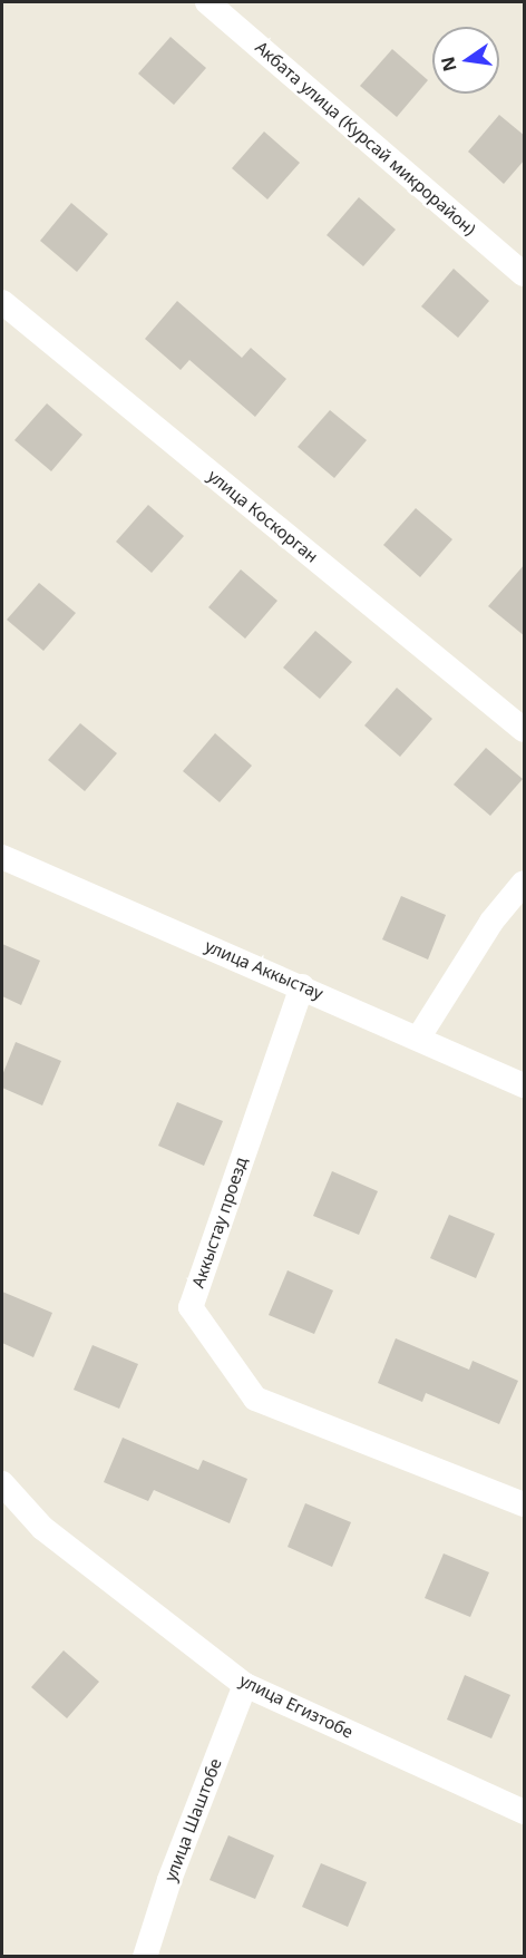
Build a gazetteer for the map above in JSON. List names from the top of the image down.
{
  "streets": {
    "street": [
      "Акбата улица (Курсай микрорайон)",
      "улица Коскорган",
      "улица Аккыстау",
      "Аккыстау проезд",
      "улица Егизтобе",
      "улица Шаштобе"
    ]
  },
  "crossings": [
    ["улица Аккыстау", "Аккыстау проезд"],
    ["улица Егизтобе", "улица Шаштобе"]
  ],
  "north": "left"
}
